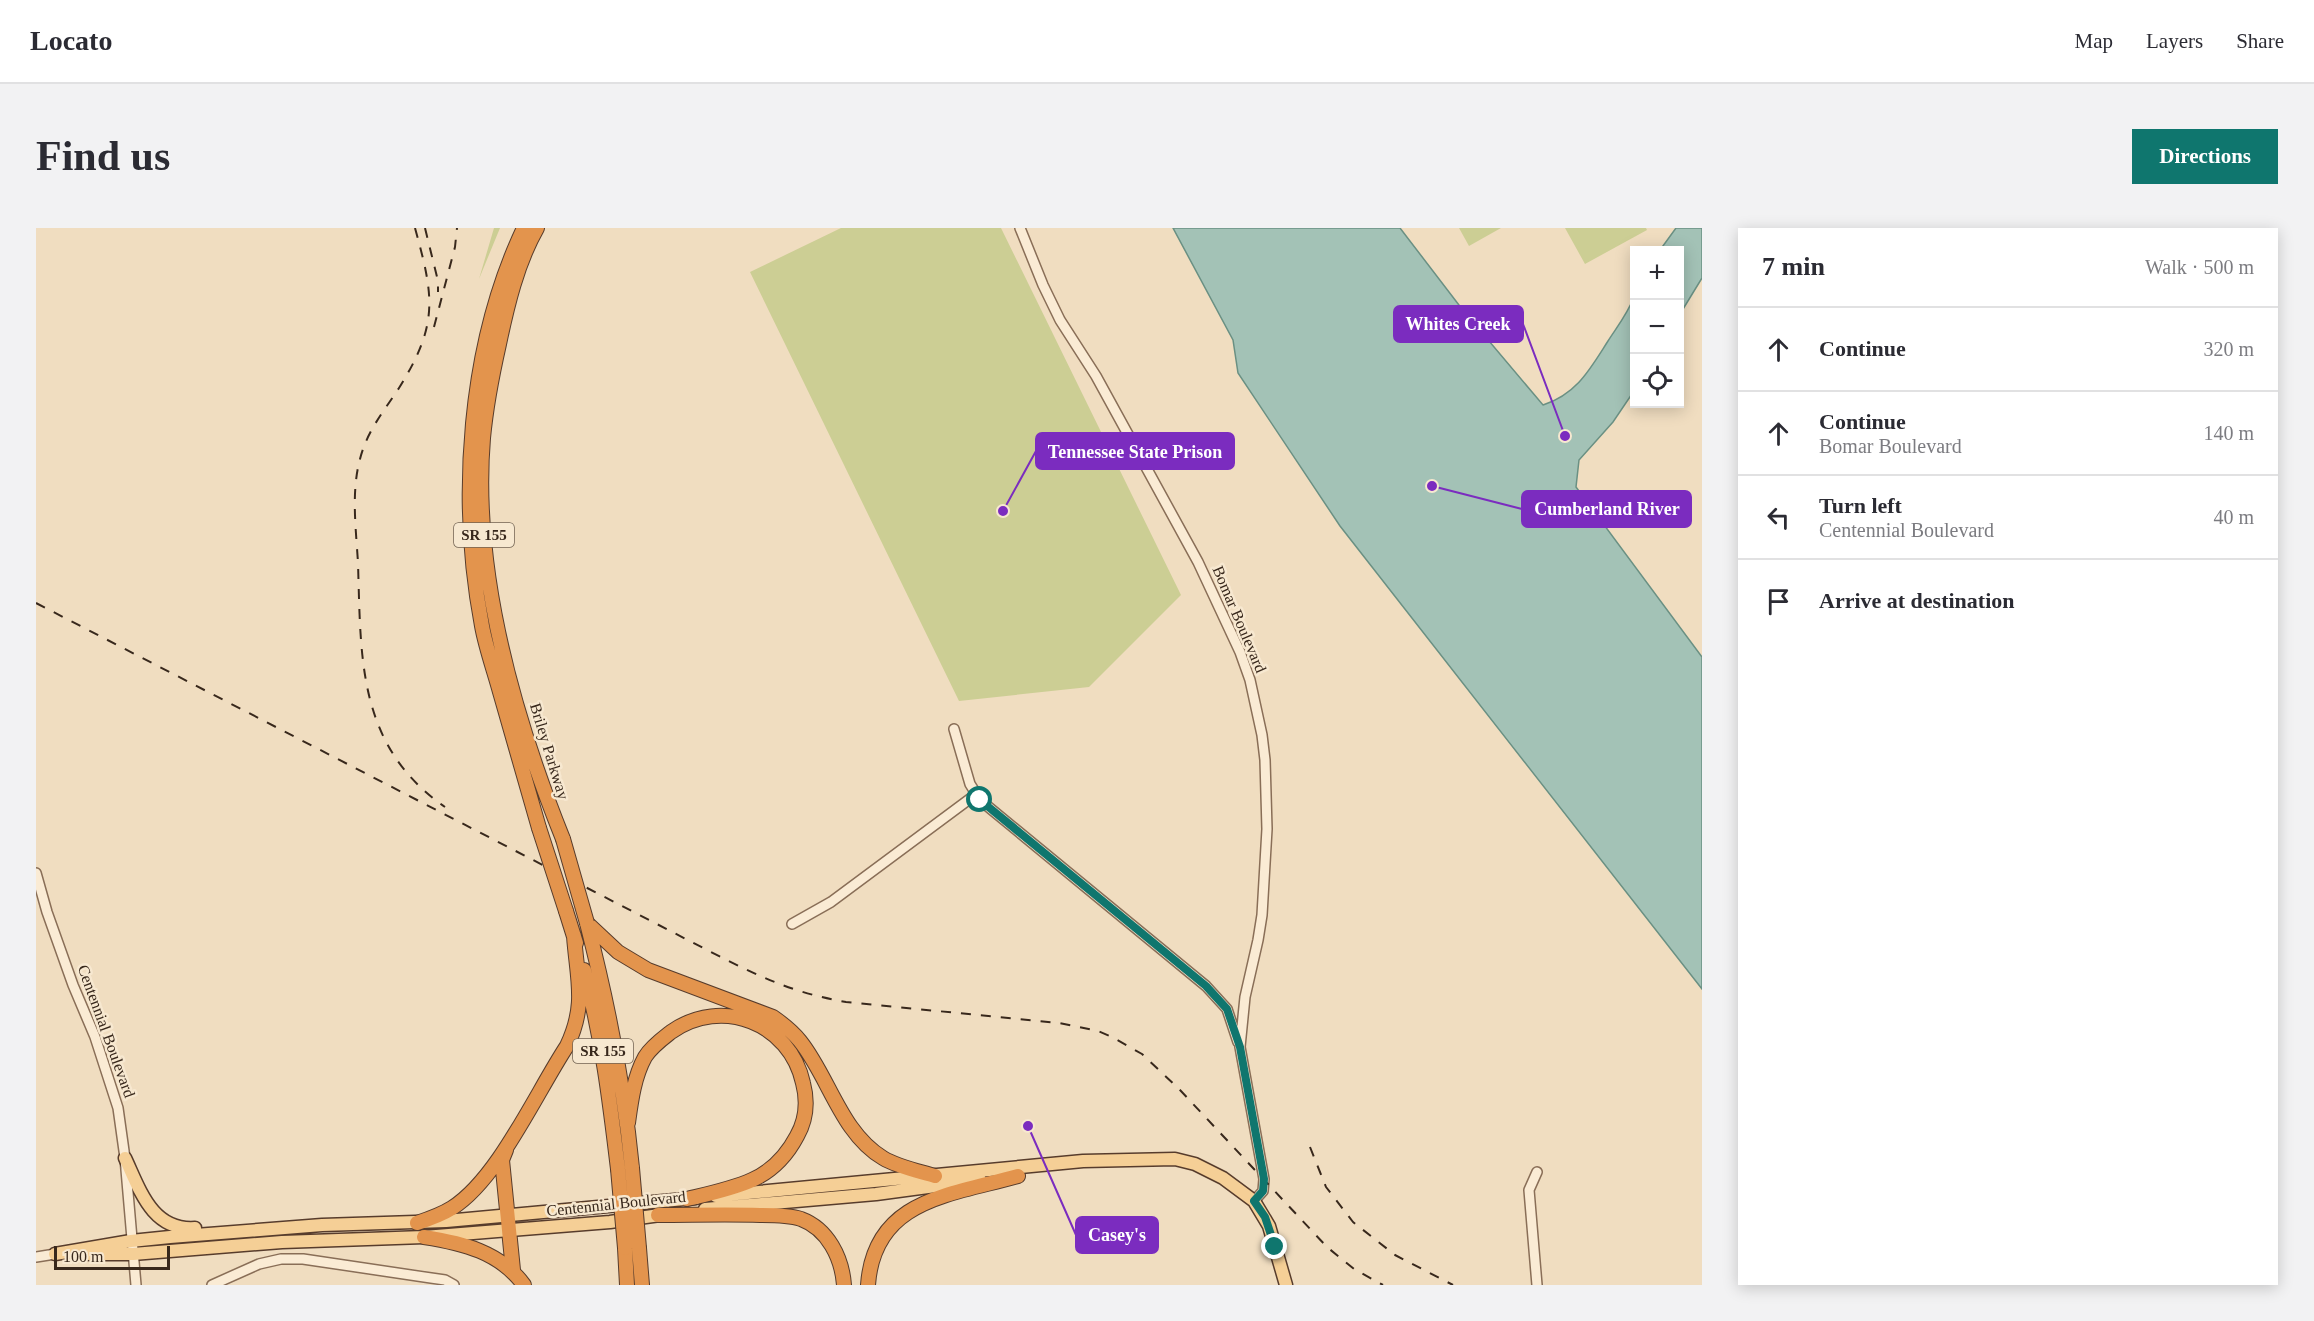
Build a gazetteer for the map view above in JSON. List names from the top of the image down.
{
  "streets": {
    "highway": ["SR 155", "Briley Parkway"],
    "main road": ["Centennial Boulevard"],
    "street": ["Bomar Boulevard"]
  },
  "crossings": [
    ["Bomar Boulevard", "Centennial Boulevard"]
  ],
  "places": [
    "Whites Creek",
    "Cumberland River",
    "Tennessee State Prison",
    "Casey's"
  ],
  "scale_bar": "100 m",
  "page": {
    "header": "Locato",
    "nav": ["Map", "Layers", "Share"],
    "buttons": "Directions",
    "title": "Find us",
    "heading": ["7 min", "Walk · 500 m"],
    "map_buttons": ["+", "−"],
    "list": [
      ["Continue", "320 m"],
      ["Continue", "Bomar Boulevard", "140 m"],
      ["Turn left", "Centennial Boulevard", "40 m"],
      "Arrive at destination"
    ],
    "scale": "100 m"
  }
}
